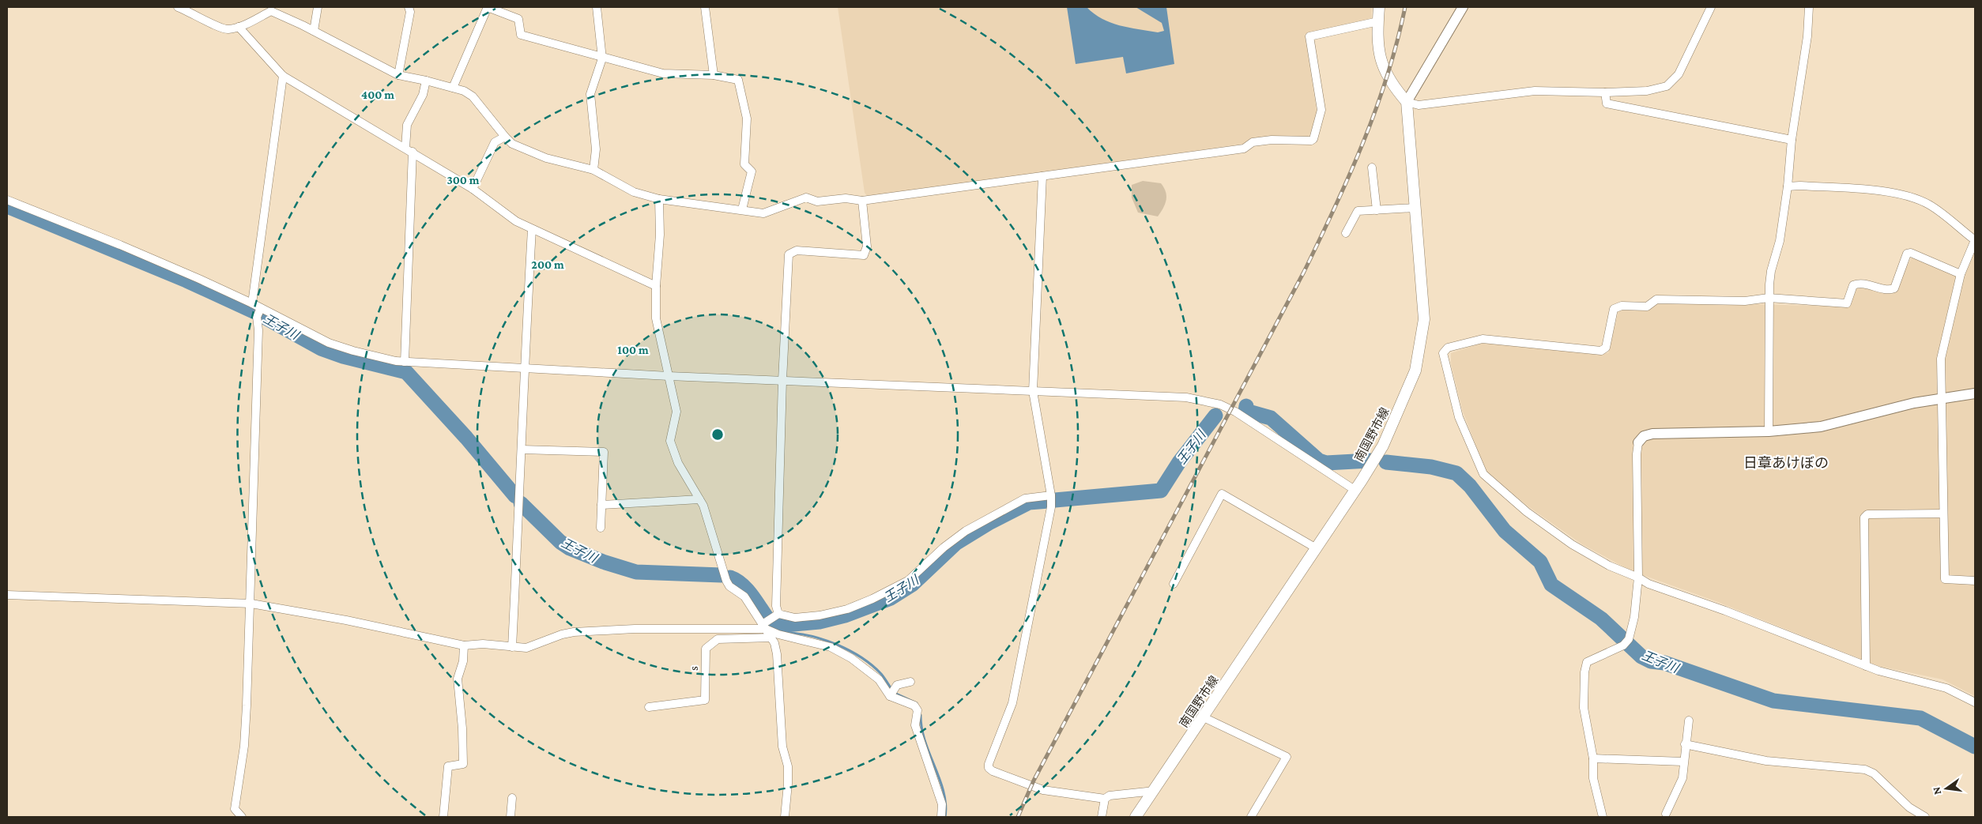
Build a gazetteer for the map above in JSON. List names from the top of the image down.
{
  "streets": {
    "main road": ["南国野市線"],
    "street": ["s"]
  },
  "districts": ["日章あけぼの"],
  "water": ["王子川"],
  "north": "left",
  "rings": [
    "400 m",
    "300 m",
    "200 m",
    "100 m"
  ]
}
